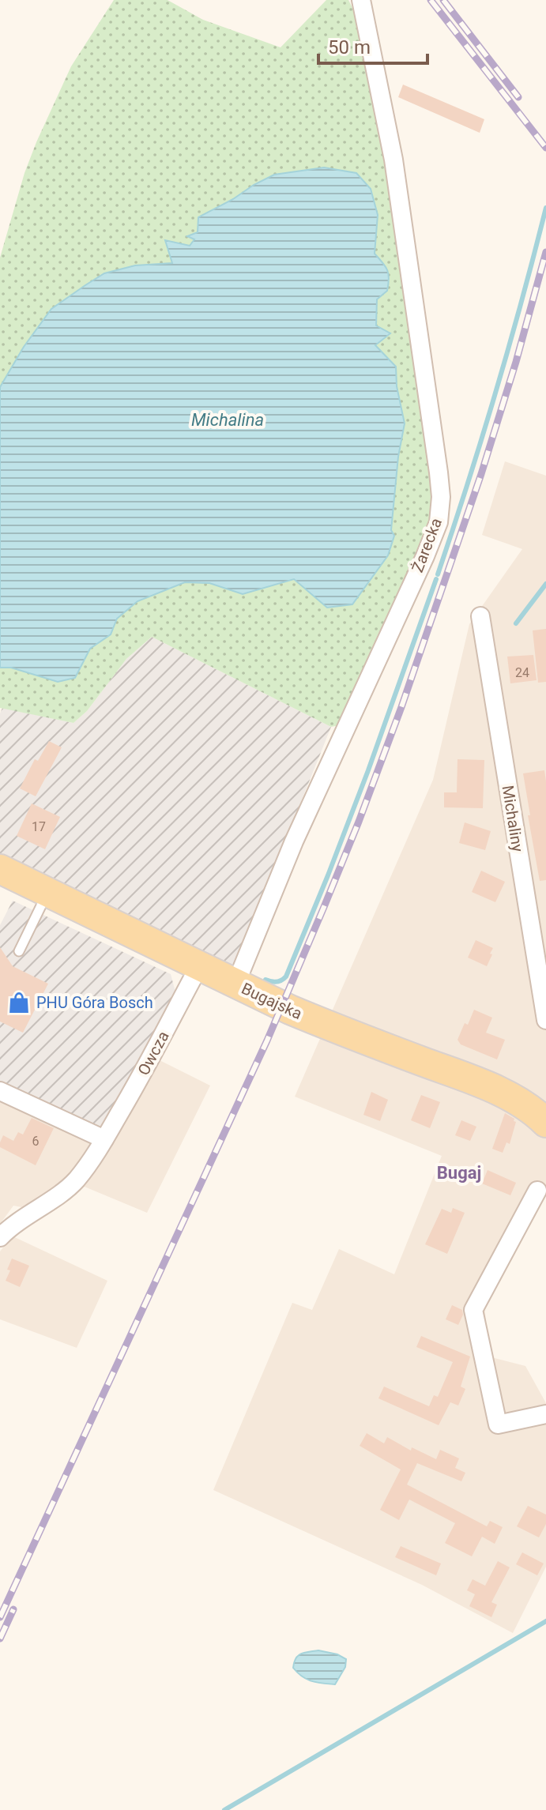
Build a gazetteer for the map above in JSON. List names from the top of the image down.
{
  "streets": {
    "main road": ["Bugajska"],
    "street": ["Żarecka", "Michaliny", "Owcza"]
  },
  "crossings": [
    ["Żarecka", "Bugajska"],
    ["Bugajska", "Owcza"]
  ],
  "districts": ["Bugaj"],
  "water": ["Michalina"],
  "places": {
    "shop": ["PHU Góra Bosch"]
  },
  "house_numbers": ["24", "17", "6"],
  "scale_bar": "50 m"
}
